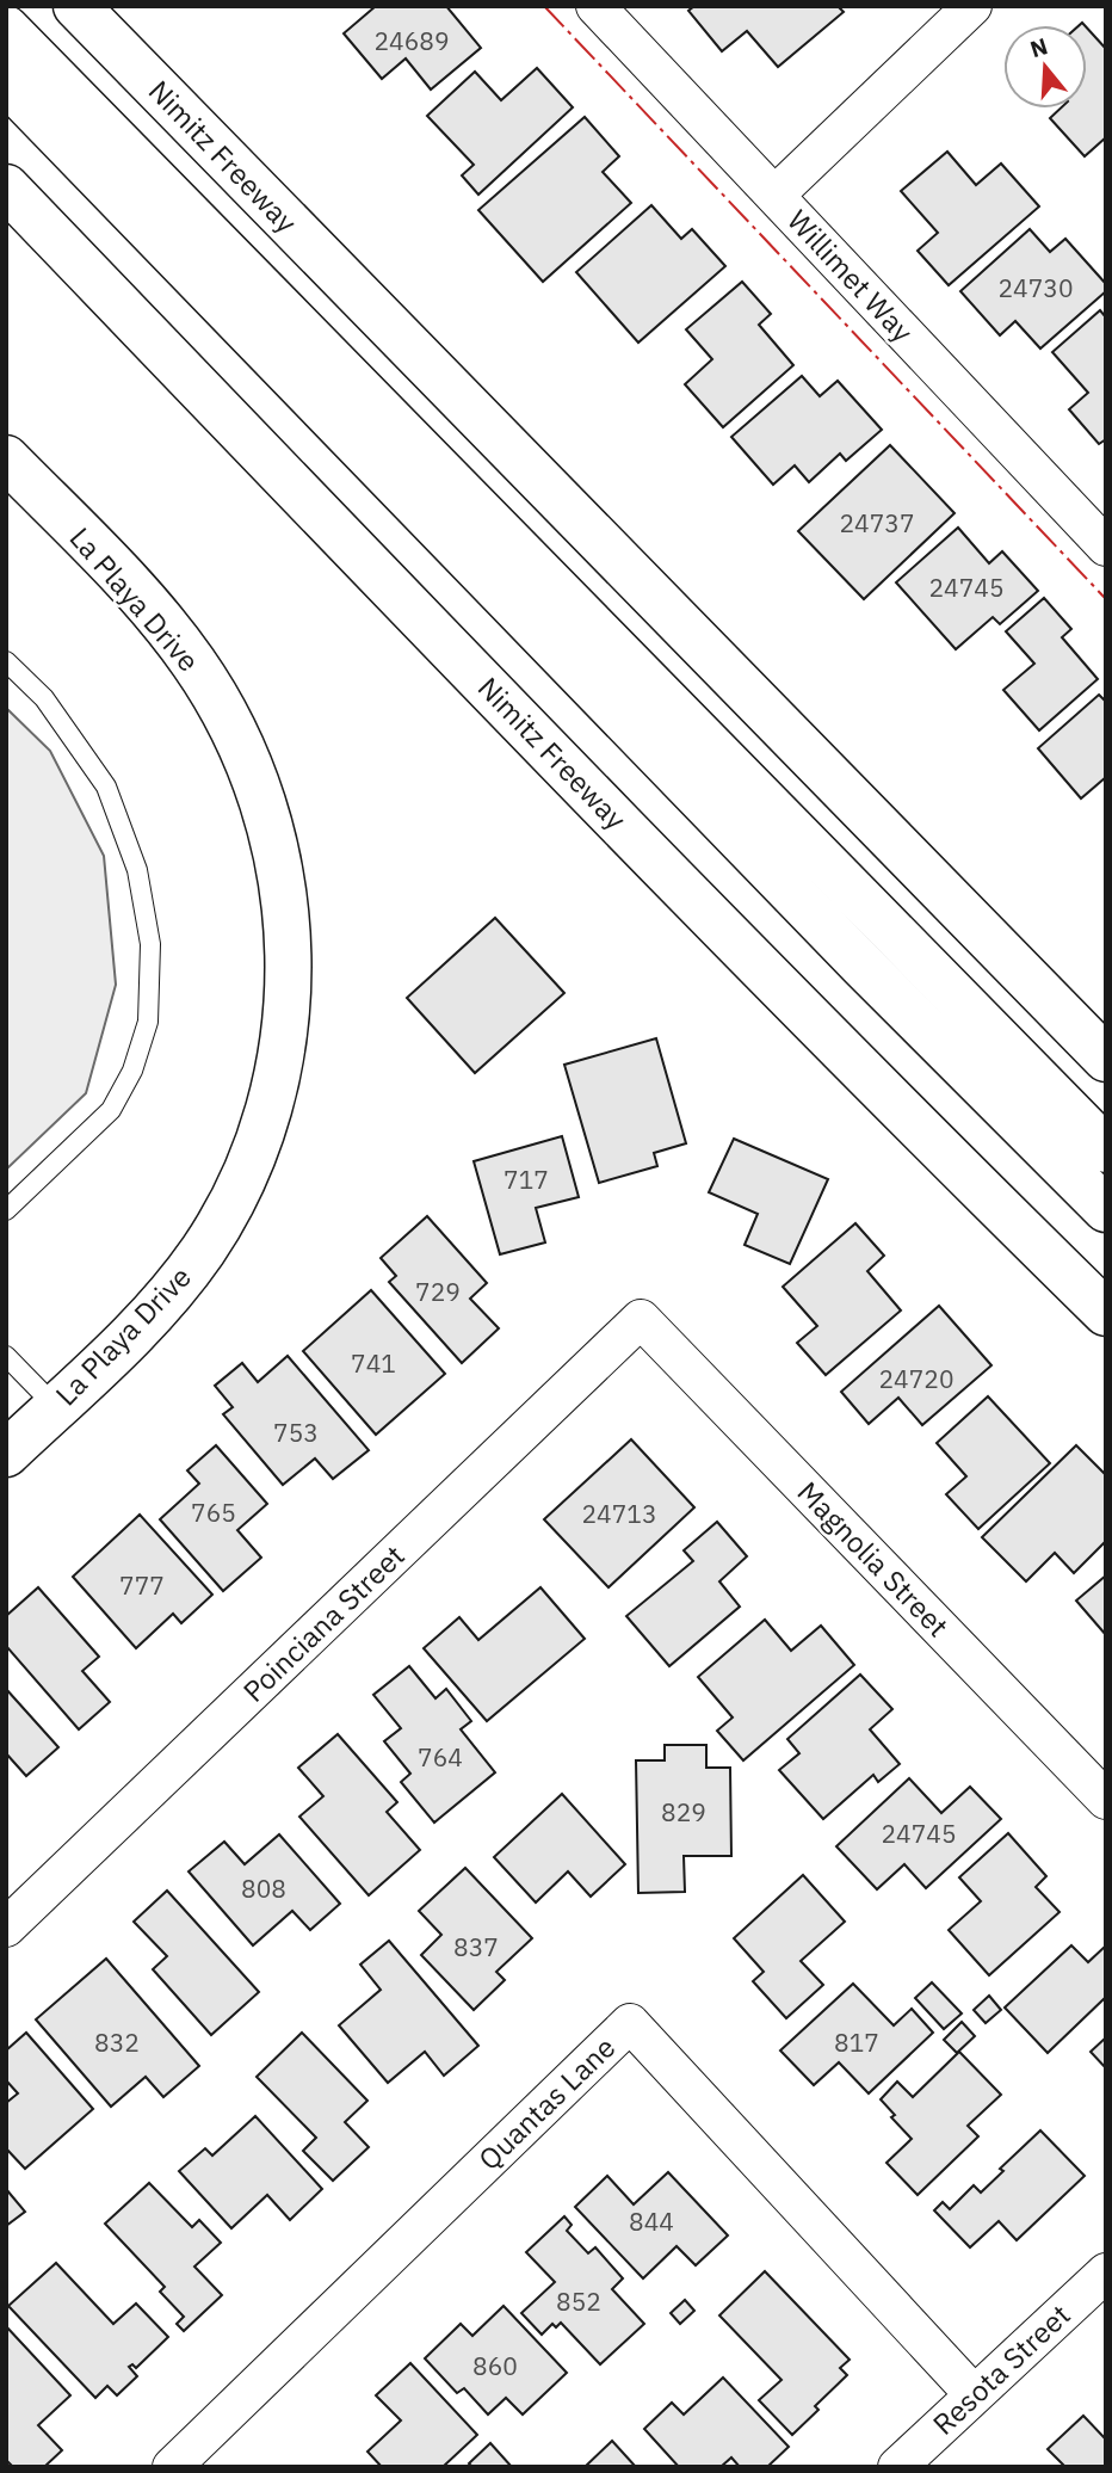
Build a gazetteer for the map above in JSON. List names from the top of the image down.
{
  "streets": {
    "main road": ["Nimitz Freeway", "La Playa Drive"],
    "street": [
      "Willimet Way",
      "Magnolia Street",
      "Poinciana Street",
      "Quantas Lane",
      "Resota Street"
    ]
  },
  "crossings": [
    ["Magnolia Street", "Poinciana Street"],
    ["Quantas Lane", "Resota Street"]
  ],
  "house_numbers": [
    "24689",
    "24730",
    "24737",
    "24745",
    "717",
    "729",
    "741",
    "24720",
    "753",
    "765",
    "24713",
    "777",
    "764",
    "829",
    "24745",
    "808",
    "837",
    "832",
    "817",
    "844",
    "852",
    "860"
  ],
  "north": "top"
}
